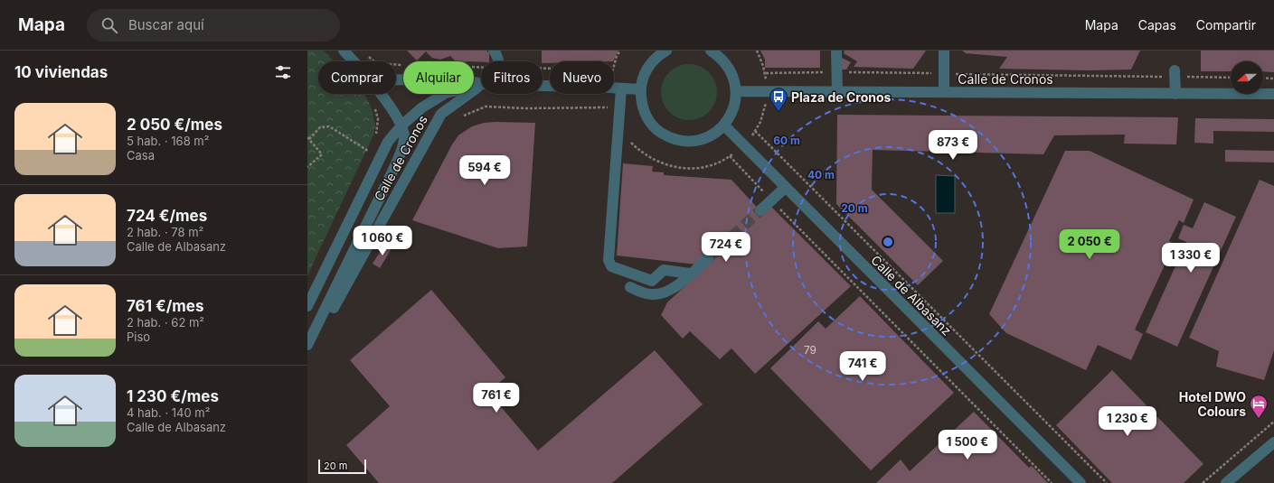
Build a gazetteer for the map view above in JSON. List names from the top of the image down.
{
  "streets": {
    "street": ["Calle de Cronos", "Calle de Albasanz"]
  },
  "places": {
    "bus stop": ["Plaza de Cronos"],
    "hotel": ["Hotel DWO Colours"]
  },
  "house_numbers": ["79"],
  "scale_bar": "20 m",
  "north": "left",
  "page": {
    "header": "Mapa",
    "search": "Buscar aquí",
    "nav": ["Mapa", "Capas", "Compartir"],
    "heading": "10 viviendas",
    "chip": [
      "Comprar",
      "Alquilar",
      "Filtros",
      "Nuevo"
    ],
    "list": [
      {
        "name": "2 050 €/mes",
        "note": "5 hab. · 168 m² · Casa"
      },
      {
        "name": "724 €/mes",
        "note": "2 hab. · 78 m² · Calle de Albasanz"
      },
      {
        "name": "761 €/mes",
        "note": "2 hab. · 62 m² · Piso"
      },
      {
        "name": "1 230 €/mes",
        "note": "4 hab. · 140 m² · Calle de Albasanz"
      }
    ],
    "price": [
      "873 €",
      "594 €",
      "1 060 €",
      "2 050 €",
      "724 €",
      "1 330 €",
      "741 €",
      "761 €",
      "1 230 €",
      "1 500 €"
    ],
    "scale": "20 m"
  },
  "rings": ["60 m", "40 m", "20 m"]
}
